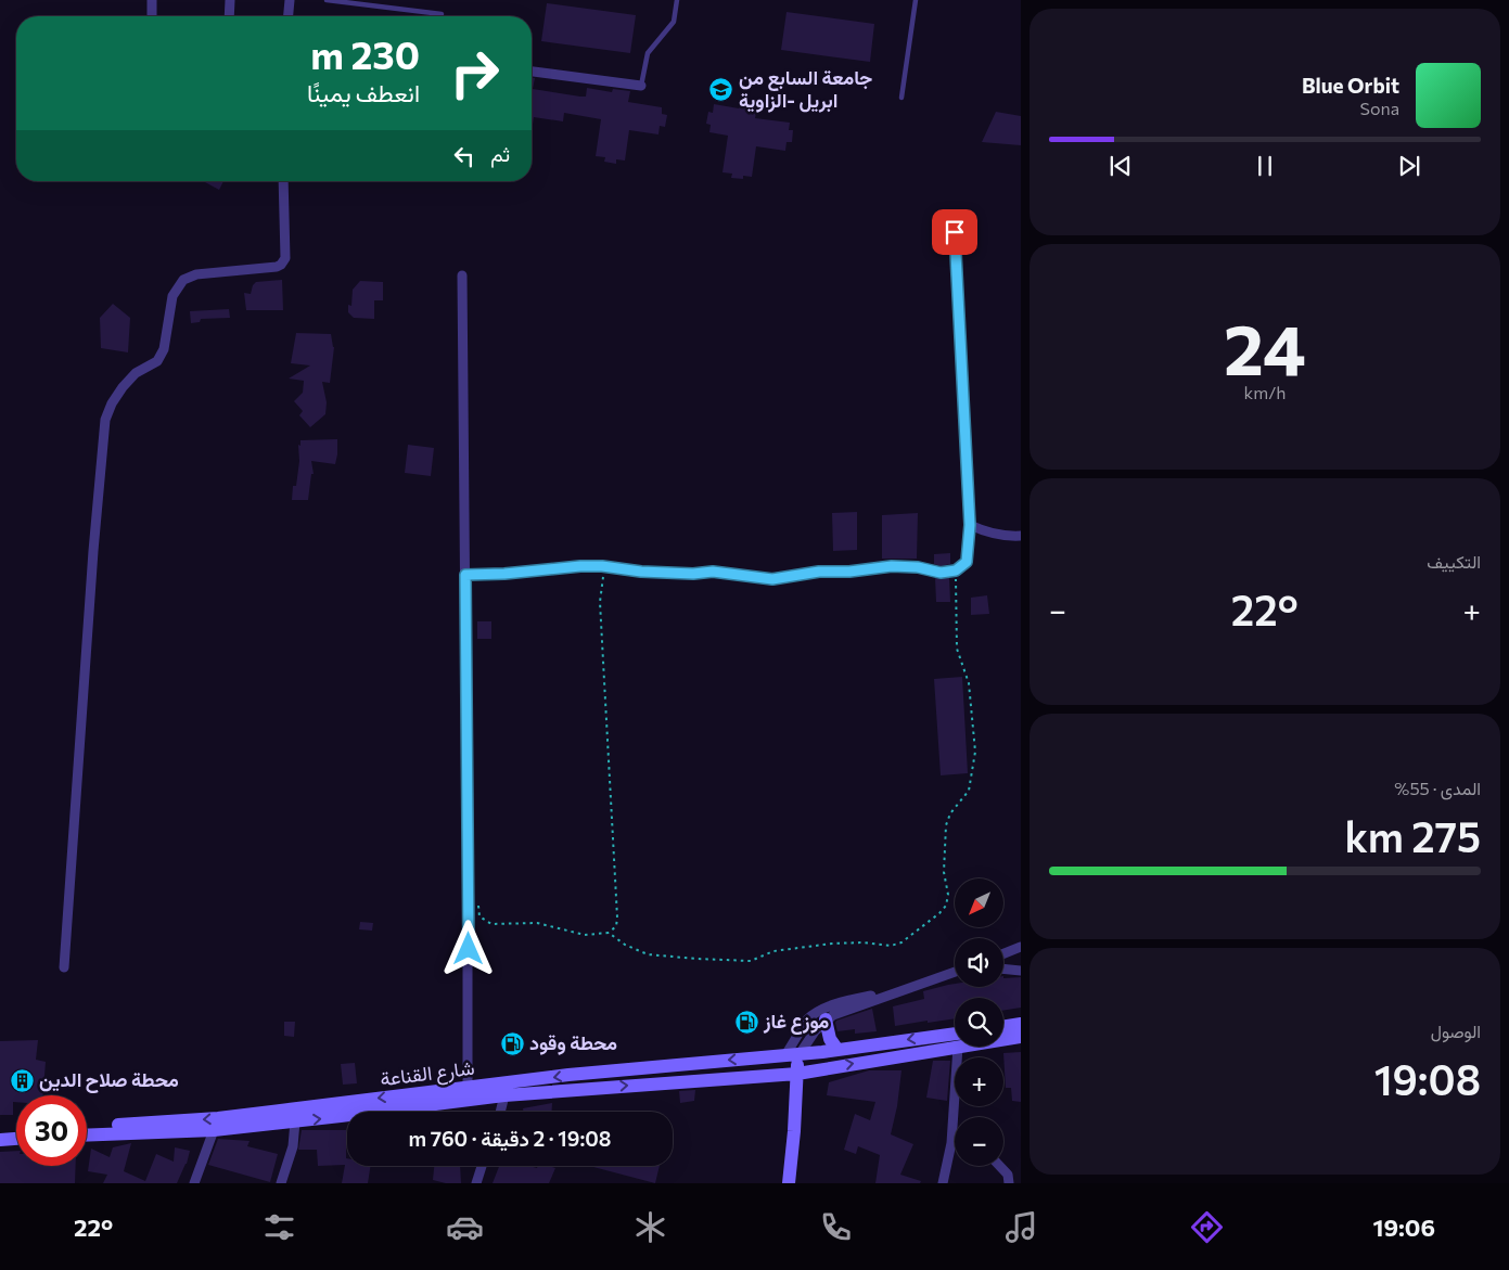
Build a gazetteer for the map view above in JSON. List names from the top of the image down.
{
  "streets": {
    "street": ["شارع القناعة"]
  },
  "places": {
    "school or university": ["جامعة السابع من ابريل -الزاوية"],
    "fuel station": ["موزع غاز", "محطة وقود"],
    "building": ["محطة صلاح الدين"]
  },
  "north": "bottom left",
  "page": {
    "turn": ["230 m", "انعطف يمينًا"],
    "song": ["Blue Orbit", "Sona"],
    "then": "ثم",
    "tile": [
      ["24", "km/h"],
      "التكييف",
      ["المدى · 55%", "275 km"],
      ["الوصول", "19:08"]
    ],
    "heat": ["−", "22°", "+"],
    "map_buttons": ["+", "−"],
    "limit": "30",
    "trip": "19:08 · 2 دقيقة · 760 m",
    "tabs": ["19:06", "22°"]
  }
}
